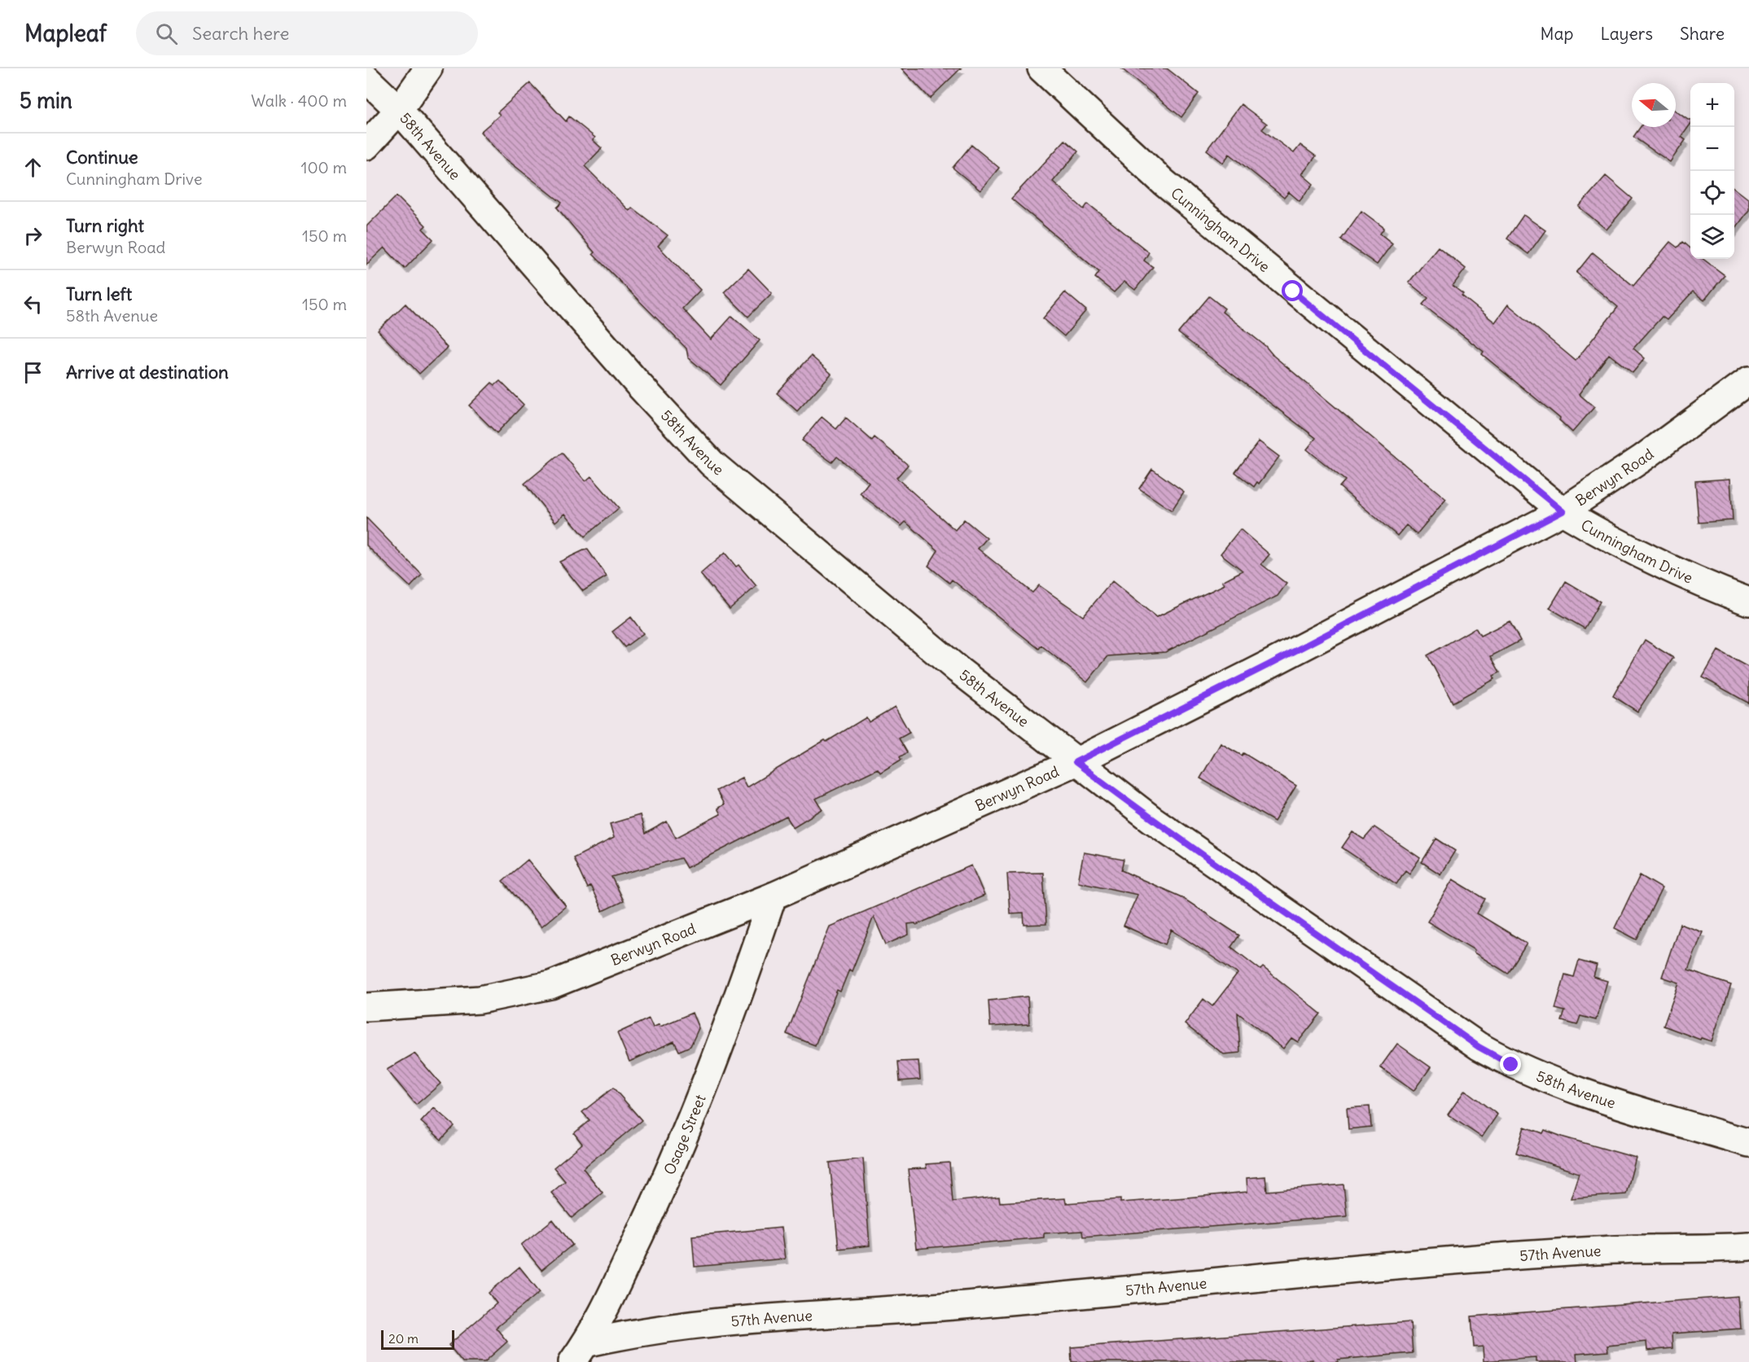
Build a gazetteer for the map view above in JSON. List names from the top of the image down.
{
  "streets": {
    "street": [
      "58th Avenue",
      "Cunningham Drive",
      "Berwyn Road",
      "Osage Street",
      "57th Avenue"
    ]
  },
  "crossings": [
    ["58th Avenue", "Berwyn Road"],
    ["Cunningham Drive", "Berwyn Road"],
    ["Berwyn Road", "Osage Street"],
    ["Osage Street", "57th Avenue"]
  ],
  "scale_bar": "20 m",
  "north": "left",
  "page": {
    "header": "Mapleaf",
    "search": "Search here",
    "nav": ["Map", "Layers", "Share"],
    "heading": ["5 min", "Walk · 400 m"],
    "map_buttons": ["+", "−"],
    "list": [
      ["Continue", "Cunningham Drive", "100 m"],
      ["Turn right", "Berwyn Road", "150 m"],
      ["Turn left", "58th Avenue", "150 m"],
      "Arrive at destination"
    ],
    "scale": "20 m"
  }
}
